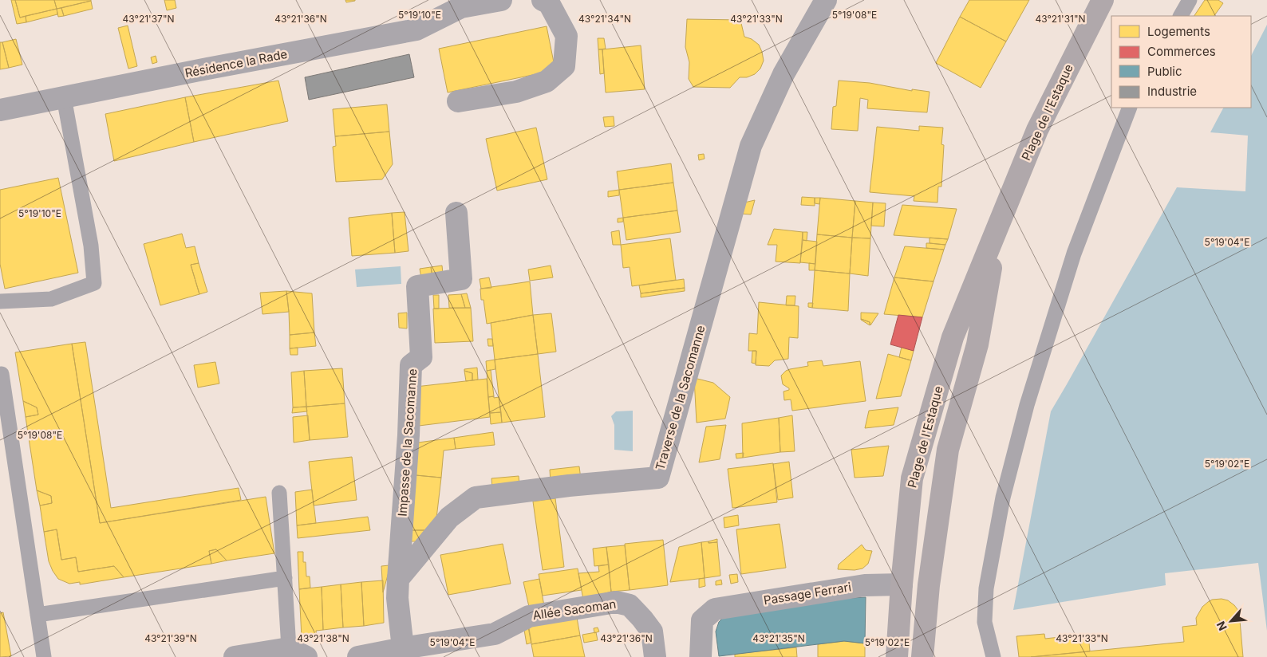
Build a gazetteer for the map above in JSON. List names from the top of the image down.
{
  "streets": {
    "main road": ["Plage de l'Estaque"],
    "street": [
      "Résidence la Rade",
      "Traverse de la Sacomanne",
      "Impasse de la Sacomanne",
      "Passage Ferrari",
      "Allée Sacoman"
    ]
  },
  "crossings": [
    ["Plage de l'Estaque", "Passage Ferrari"],
    ["Traverse de la Sacomanne", "Impasse de la Sacomanne"]
  ],
  "legend": [
    "Logements",
    "Commerces",
    "Public",
    "Industrie"
  ],
  "north": "bottom left",
  "coordinates": [
    "5°19'10\"E",
    "5°19'08\"E",
    "43°21'37\"N",
    "43°21'36\"N",
    "43°21'34\"N",
    "43°21'33\"N",
    "43°21'31\"N",
    "5°19'04\"E",
    "5°19'02\"E",
    "43°21'39\"N",
    "43°21'38\"N",
    "43°21'35\"N"
  ]
}
